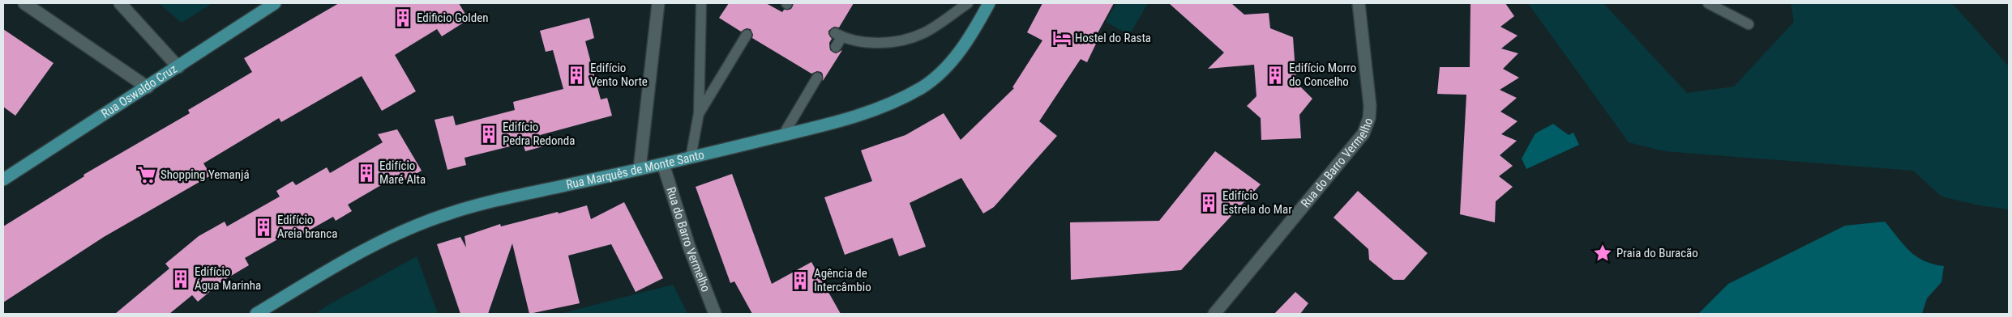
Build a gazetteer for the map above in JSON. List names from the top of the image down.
{
  "streets": {
    "main road": ["Rua Oswaldo Cruz", "Rua Marquês de Monte Santo"],
    "street": ["Rua do Barro Vermelho"]
  },
  "crossings": [
    ["Rua do Barro Vermelho", "Rua Marquês de Monte Santo"]
  ],
  "places": {
    "building": [
      "Edificio Golden",
      "Edifício Vento Norte",
      "Edifício Morro do Concelho",
      "Edifício Pedra Redonda",
      "Edifício Maré Alta",
      "Edifício Estrela do Mar",
      "Edifício Areia branca",
      "Edifício Água Marinha",
      "Agência de Intercâmbio"
    ],
    "hotel": ["Hostel do Rasta"],
    "supermarket": ["Shopping Yemanjá"],
    "place": ["Praia do Buracão"]
  }
}
